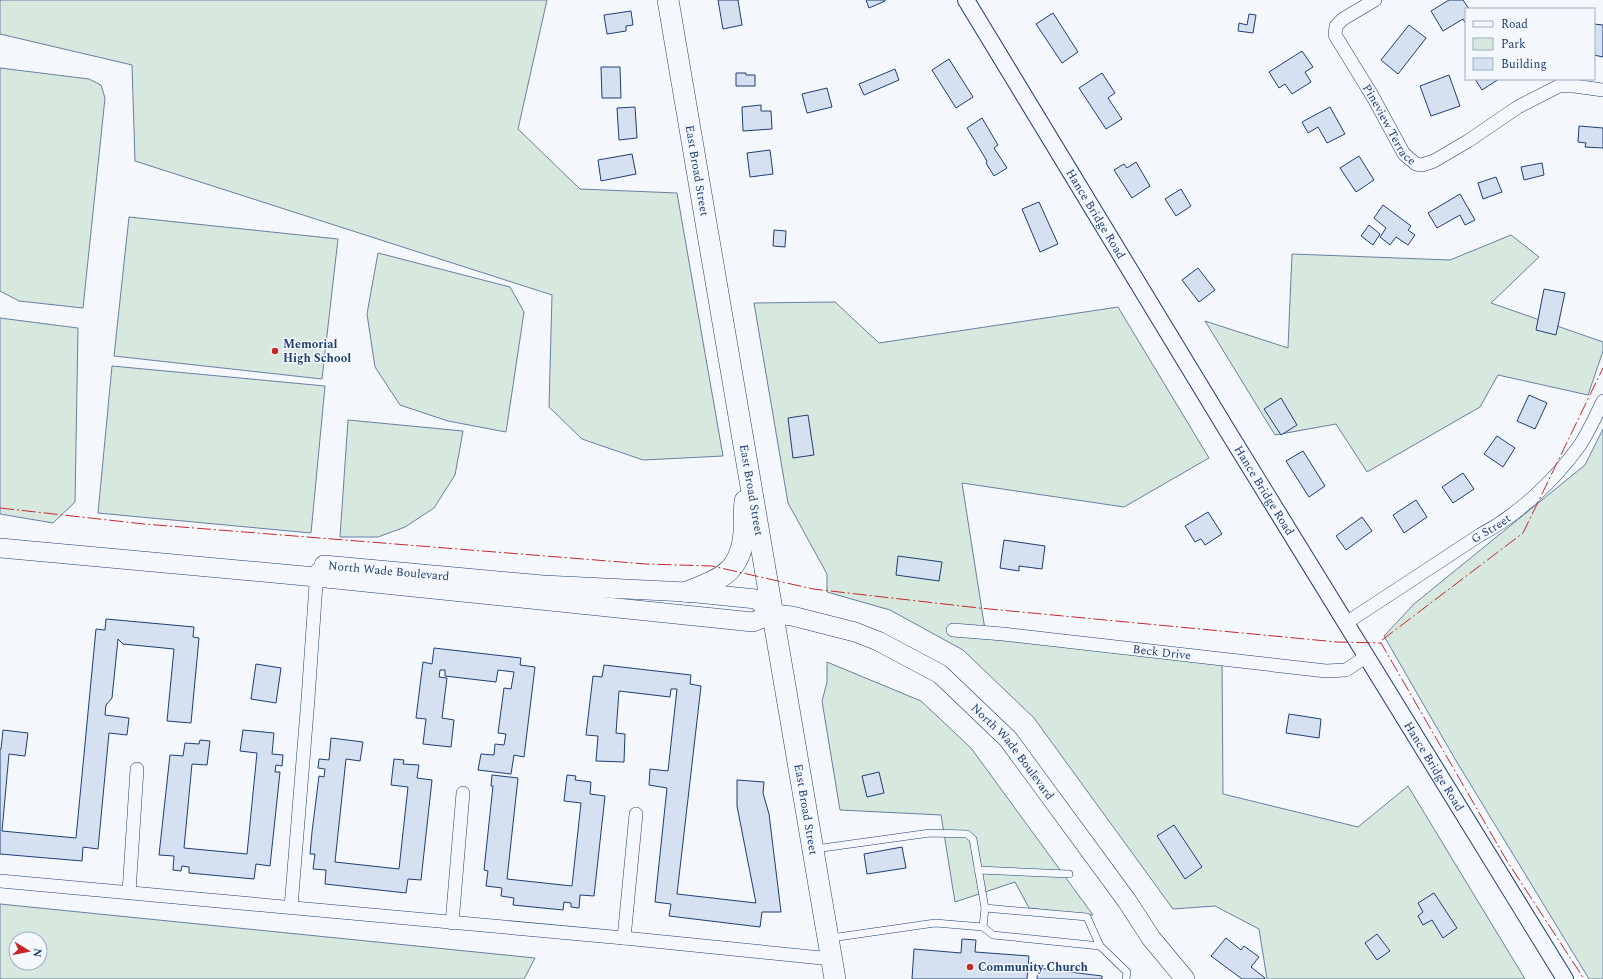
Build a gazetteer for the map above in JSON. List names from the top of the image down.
{
  "streets": {
    "main road": ["East Broad Street", "North Wade Boulevard"],
    "street": [
      "Pineview Terrace",
      "Hance Bridge Road",
      "G Street",
      "Beck Drive"
    ]
  },
  "crossings": [
    ["East Broad Street", "North Wade Boulevard"],
    ["Hance Bridge Road", "G Street"],
    ["Hance Bridge Road", "Beck Drive"]
  ],
  "places": ["Memorial High School", "Community Church"],
  "legend": ["Road", "Park", "Building"],
  "north": "right"
}
